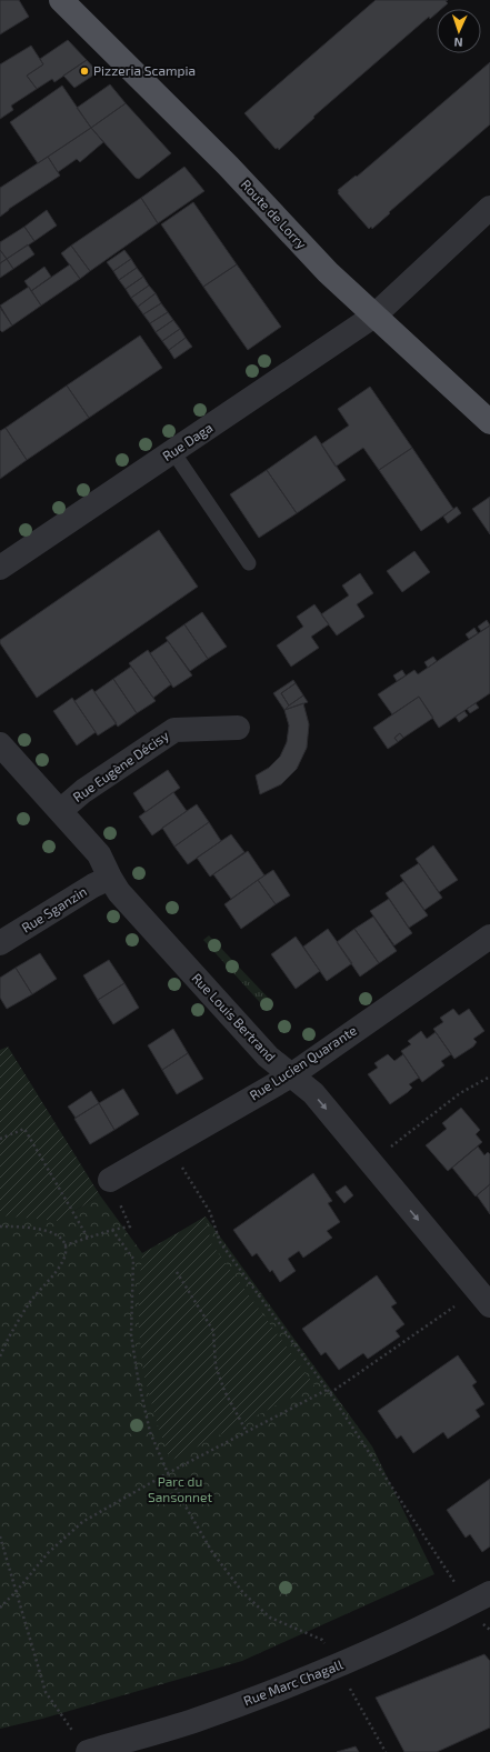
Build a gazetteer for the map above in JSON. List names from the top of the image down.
{
  "streets": {
    "main road": ["Route de Lorry"],
    "street": [
      "Rue Daga",
      "Rue Eugène Décisy",
      "Rue Sganzin",
      "Rue Louis Bertrand",
      "Rue Lucien Quarante",
      "Rue Marc Chagall"
    ]
  },
  "crossings": [
    ["Route de Lorry", "Rue Daga"],
    ["Rue Eugène Décisy", "Rue Louis Bertrand"],
    ["Rue Sganzin", "Rue Louis Bertrand"],
    ["Rue Louis Bertrand", "Rue Lucien Quarante"]
  ],
  "one_way": ["Rue Louis Bertrand"],
  "parks": ["Parc du Sansonnet"],
  "places": ["Pizzeria Scampia"],
  "north": "bottom"
}
